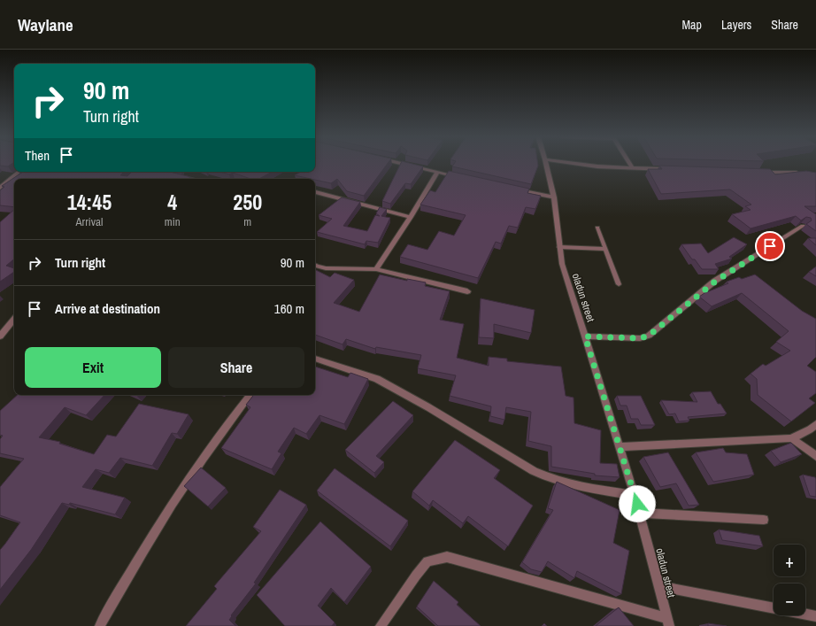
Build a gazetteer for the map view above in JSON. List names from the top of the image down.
{
  "streets": {
    "street": ["oladun street"]
  },
  "page": {
    "header": "Waylane",
    "nav": ["Map", "Layers", "Share"],
    "turn": ["90 m", "Turn right"],
    "then": "Then",
    "eta": [
      "14:45",
      "Arrival",
      "4",
      "min",
      "250",
      "m"
    ],
    "list": [
      {
        "name": "Turn right",
        "value": "90 m"
      },
      {
        "name": "Arrive at destination",
        "value": "160 m"
      }
    ],
    "buttons": ["Exit", "Share"],
    "map_buttons": ["+", "−"]
  }
}
